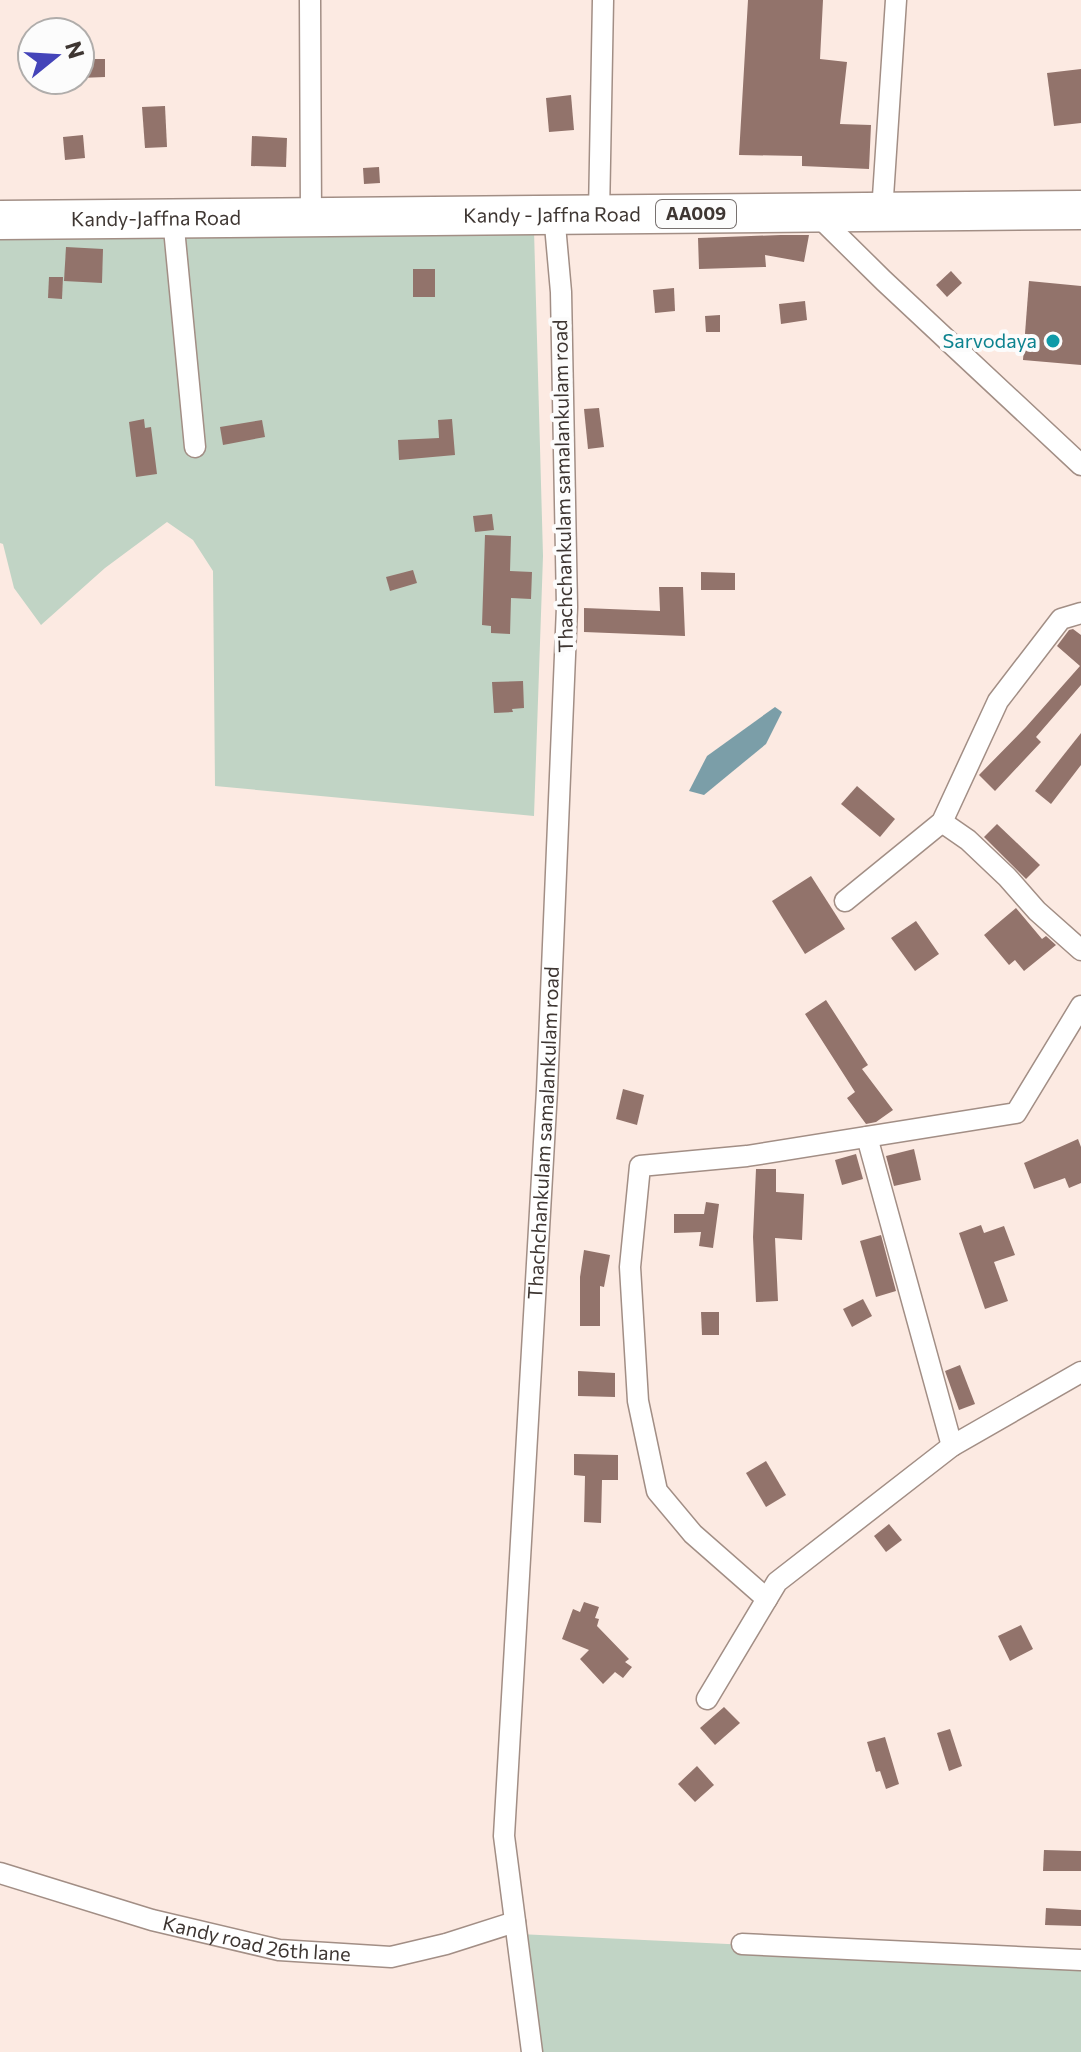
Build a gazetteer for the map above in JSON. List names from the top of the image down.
{
  "streets": {
    "highway": ["Kandy - Jaffna Road", "AA009", "Kandy-Jaffna Road"],
    "street": ["Thachchankulam samalankulam road", "Kandy road 26th lane"]
  },
  "crossings": [
    ["Kandy - Jaffna Road", "Kandy-Jaffna Road"],
    ["Kandy - Jaffna Road", "Thachchankulam samalankulam road"],
    ["Thachchankulam samalankulam road", "Kandy road 26th lane"]
  ],
  "places": ["Sarvodaya"],
  "north": "right"
}
